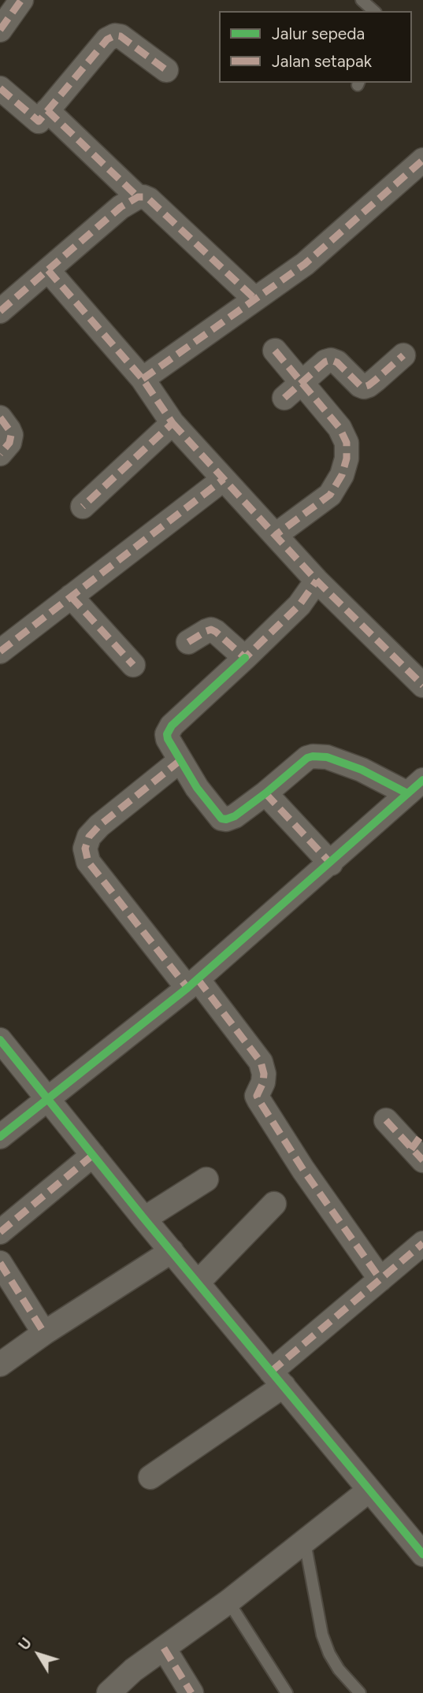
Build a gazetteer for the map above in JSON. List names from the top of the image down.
{
  "legend": ["Jalur sepeda", "Jalan setapak"],
  "north": "top left"
}
